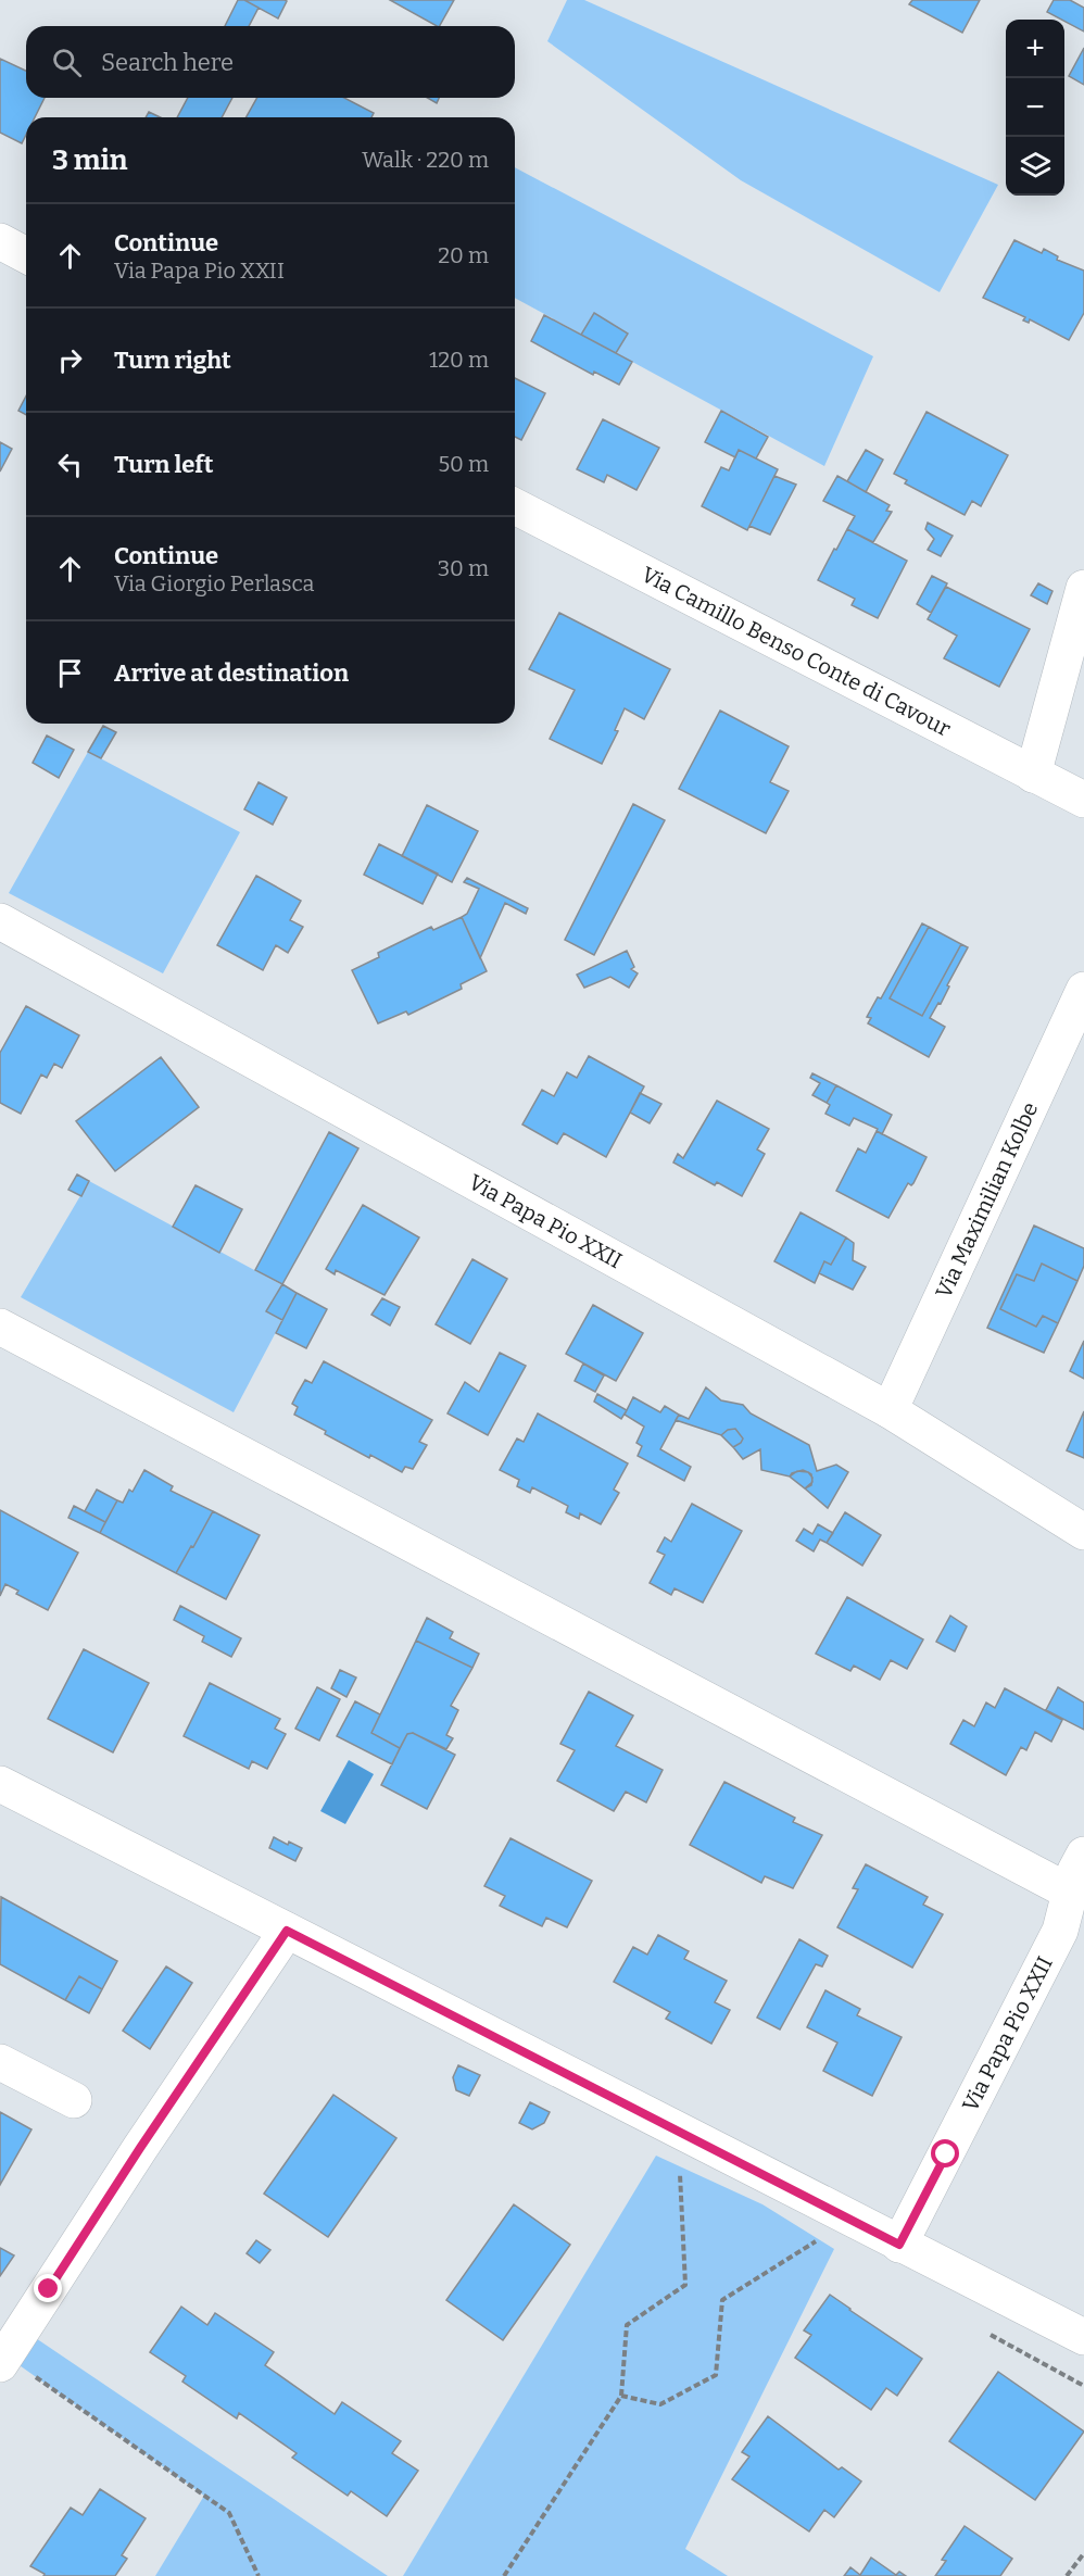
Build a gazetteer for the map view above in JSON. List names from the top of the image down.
{
  "streets": {
    "street": ["Via Camillo Benso Conte di Cavour", "Via Maximilian Kolbe", "Via Papa Pio XXII"]
  },
  "crossings": [
    ["Via Maximilian Kolbe", "Via Papa Pio XXII"]
  ],
  "page": {
    "map_buttons": ["+", "−"],
    "search": "Search here",
    "heading": ["3 min", "Walk · 220 m"],
    "list": [
      ["Continue", "Via Papa Pio XXII", "20 m"],
      ["Turn right", "120 m"],
      ["Turn left", "50 m"],
      ["Continue", "Via Giorgio Perlasca", "30 m"],
      "Arrive at destination"
    ]
  }
}
